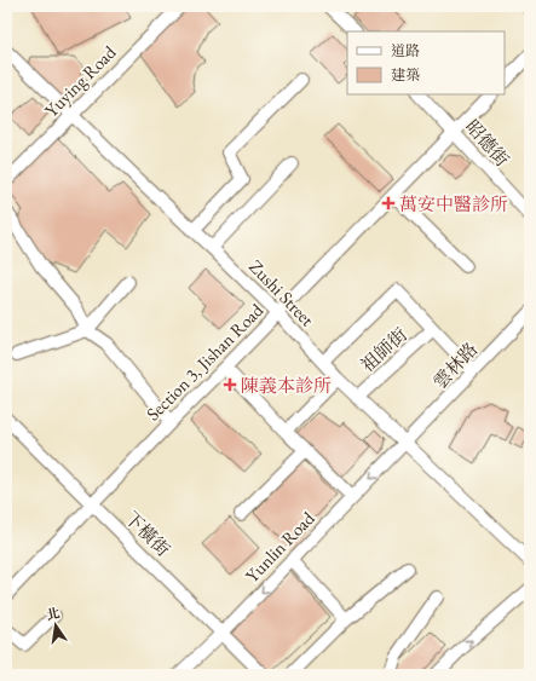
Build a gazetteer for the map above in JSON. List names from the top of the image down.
{
  "streets": {
    "street": [
      "Yuying Road",
      "昭德街",
      "Zushi Street",
      "祖師街",
      "Section 3, Jishan Road",
      "雲林路",
      "下橫街",
      "Yunlin Road"
    ]
  },
  "crossings": [
    ["Yuying Road", "Zushi Street"],
    ["昭德街", "Section 3, Jishan Road"],
    ["Zushi Street", "祖師街"],
    ["Zushi Street", "Section 3, Jishan Road"],
    ["Zushi Street", "雲林路"],
    ["Zushi Street", "Yunlin Road"],
    ["Section 3, Jishan Road", "下橫街"],
    ["雲林路", "Yunlin Road"],
    ["下橫街", "Yunlin Road"]
  ],
  "places": {
    "health": ["萬安中醫診所", "陳義本診所"]
  },
  "legend": ["道路", "建築"],
  "north": "top"
}
